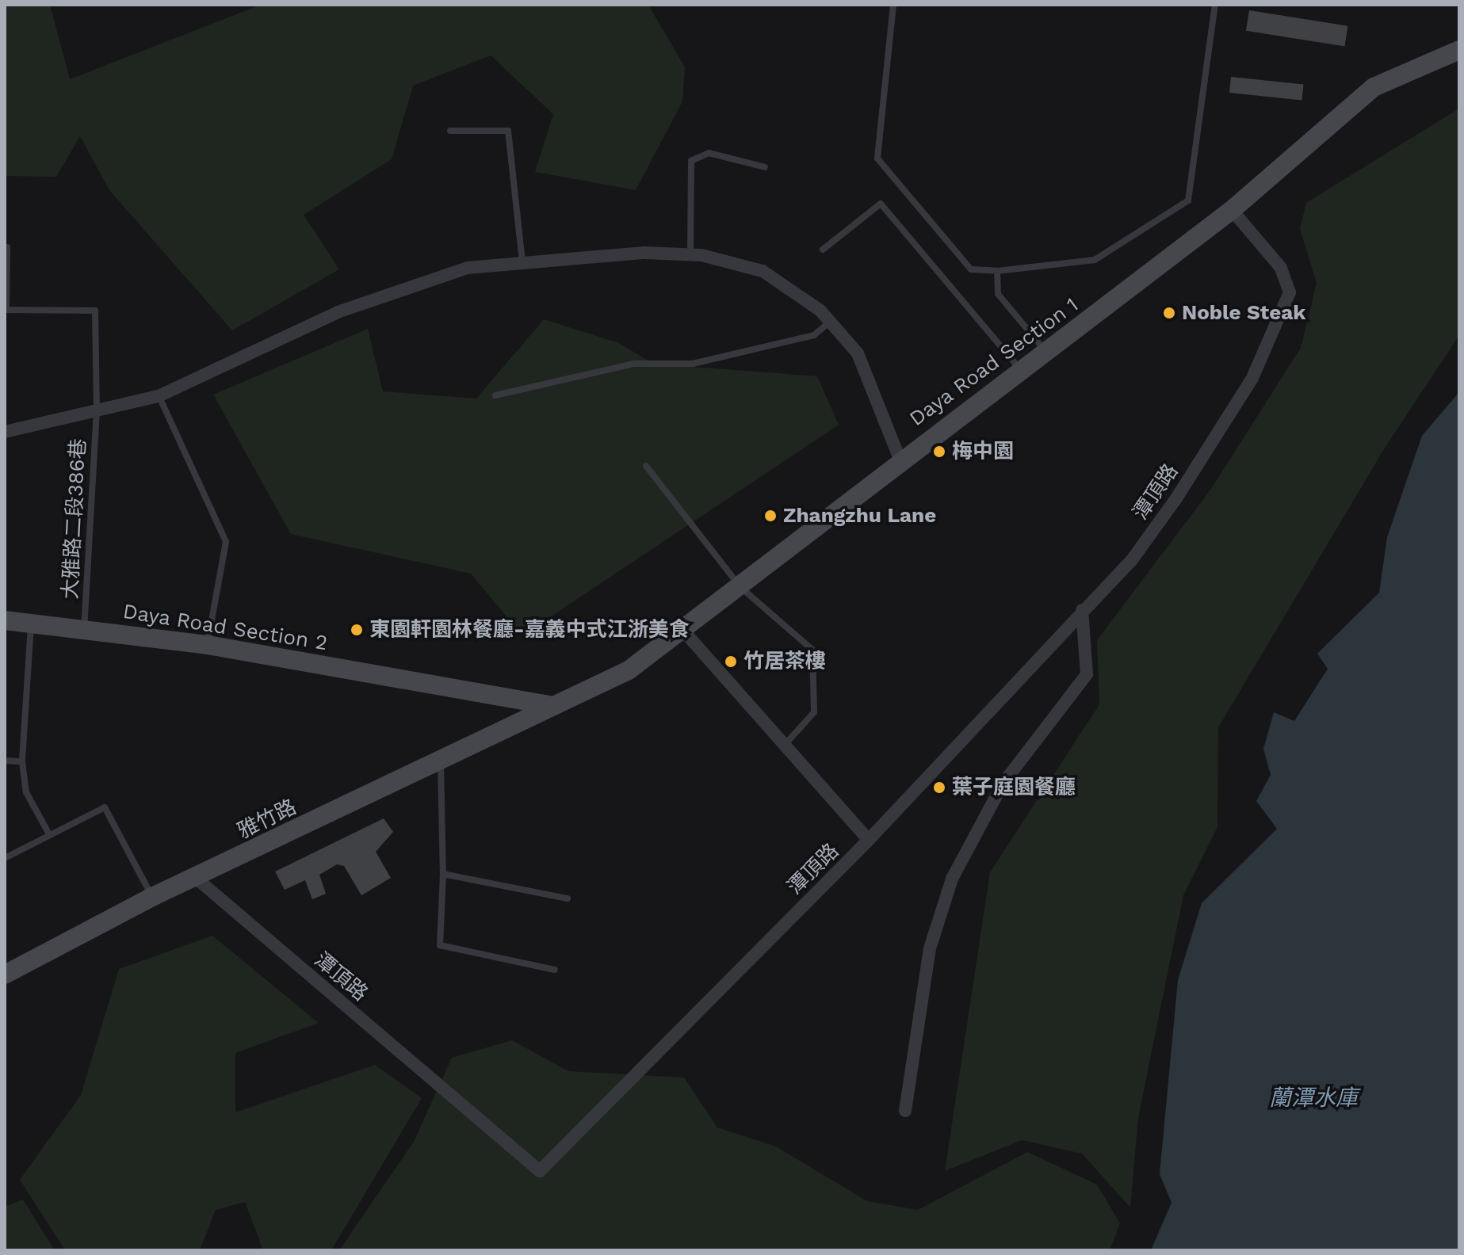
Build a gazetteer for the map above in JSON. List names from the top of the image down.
{
  "streets": {
    "main road": ["Daya Road Section 1", "Daya Road Section 2", "雅竹路"],
    "street": ["潭頂路"],
    "lane": ["大雅路二段386巷"]
  },
  "crossings": [
    ["Daya Road Section 1", "潭頂路"],
    ["Daya Road Section 1", "Daya Road Section 2"],
    ["Daya Road Section 1", "雅竹路"],
    ["潭頂路", "雅竹路"],
    ["大雅路二段386巷", "Daya Road Section 2"],
    ["Daya Road Section 2", "雅竹路"]
  ],
  "water": ["蘭潭水庫"],
  "places": [
    "Noble Steak",
    "梅中園",
    "Zhangzhu Lane",
    "東園軒園林餐廳-嘉義中式江浙美食",
    "竹居茶樓",
    "葉子庭園餐廳"
  ]
}
